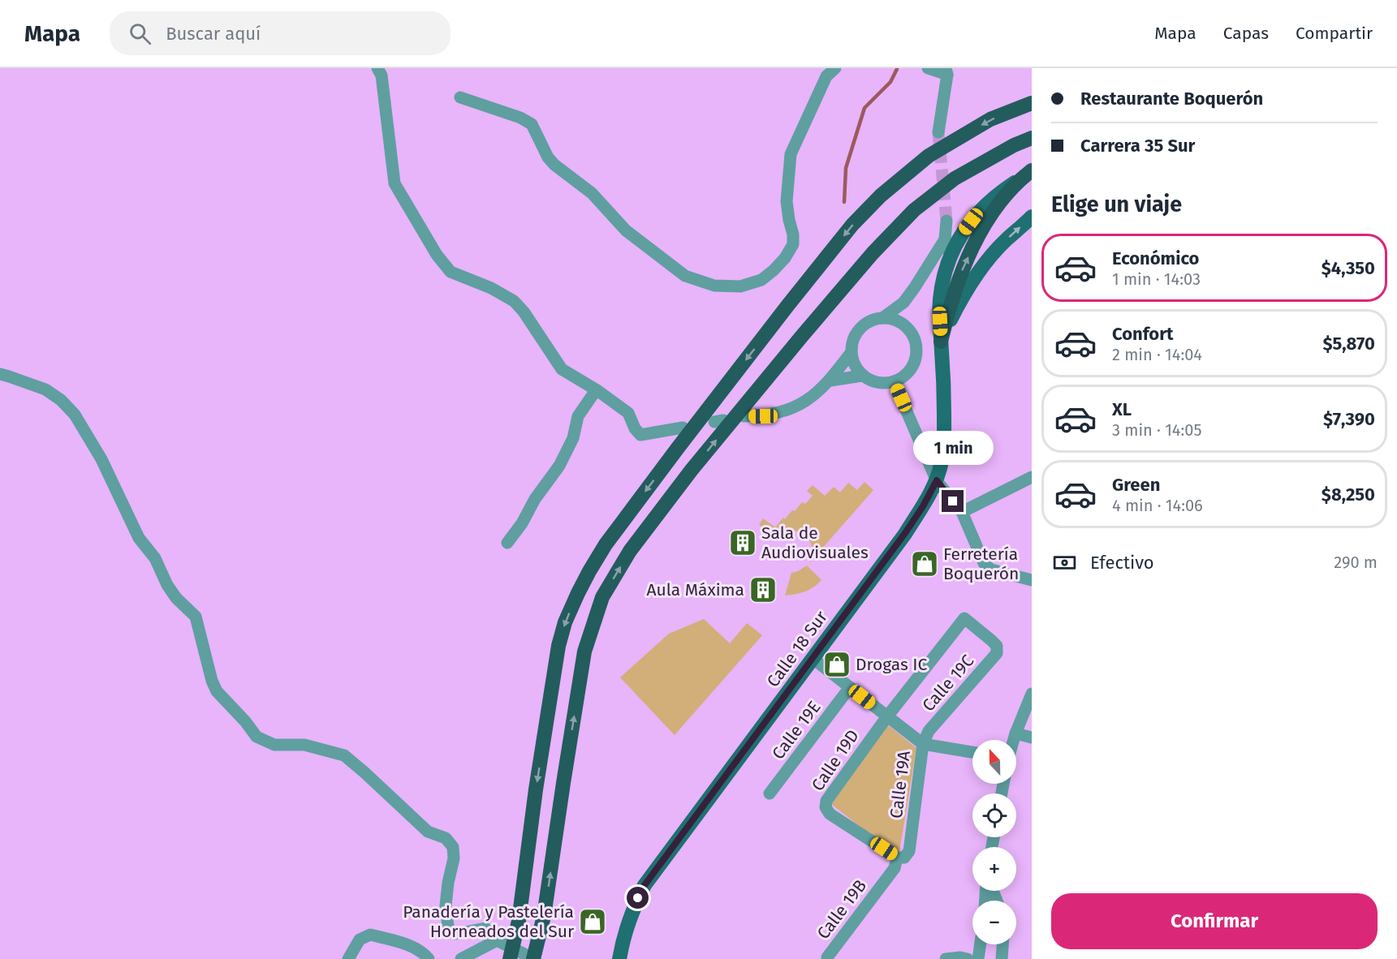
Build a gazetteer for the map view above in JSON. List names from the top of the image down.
{
  "streets": {
    "main road": ["Calle 18 Sur"],
    "street": [
      "Calle 19C",
      "Calle 19E",
      "Calle 19D",
      "Calle 19A",
      "Calle 19B"
    ]
  },
  "crossings": [
    ["Calle 19C", "Calle 19D"],
    ["Calle 19C", "Calle 19A"],
    ["Calle 19D", "Calle 19A"],
    ["Calle 19D", "Calle 19B"],
    ["Calle 19A", "Calle 19B"]
  ],
  "places": {
    "building": ["Sala de Audiovisuales", "Aula Máxima"],
    "shop": ["Ferretería Boquerón", "Drogas IC", "Panadería y Pastelería Horneados del Sur"]
  },
  "north": "top",
  "page": {
    "header": "Mapa",
    "search": "Buscar aquí",
    "nav": ["Mapa", "Capas", "Compartir"],
    "banner": ["Restaurante Boquerón", "Carrera 35 Sur"],
    "heading": "Elige un viaje",
    "list": [
      {
        "name": "Económico",
        "note": "1 min · 14:03",
        "value": "$4,350"
      },
      {
        "name": "Confort",
        "note": "2 min · 14:04",
        "value": "$5,870"
      },
      {
        "name": "XL",
        "note": "3 min · 14:05",
        "value": "$7,390"
      },
      {
        "name": "Green",
        "note": "4 min · 14:06",
        "value": "$8,250"
      }
    ],
    "bubble": "1 min",
    "pay": ["Efectivo", "290 m"],
    "map_buttons": ["+", "−"],
    "buttons": "Confirmar"
  }
}
